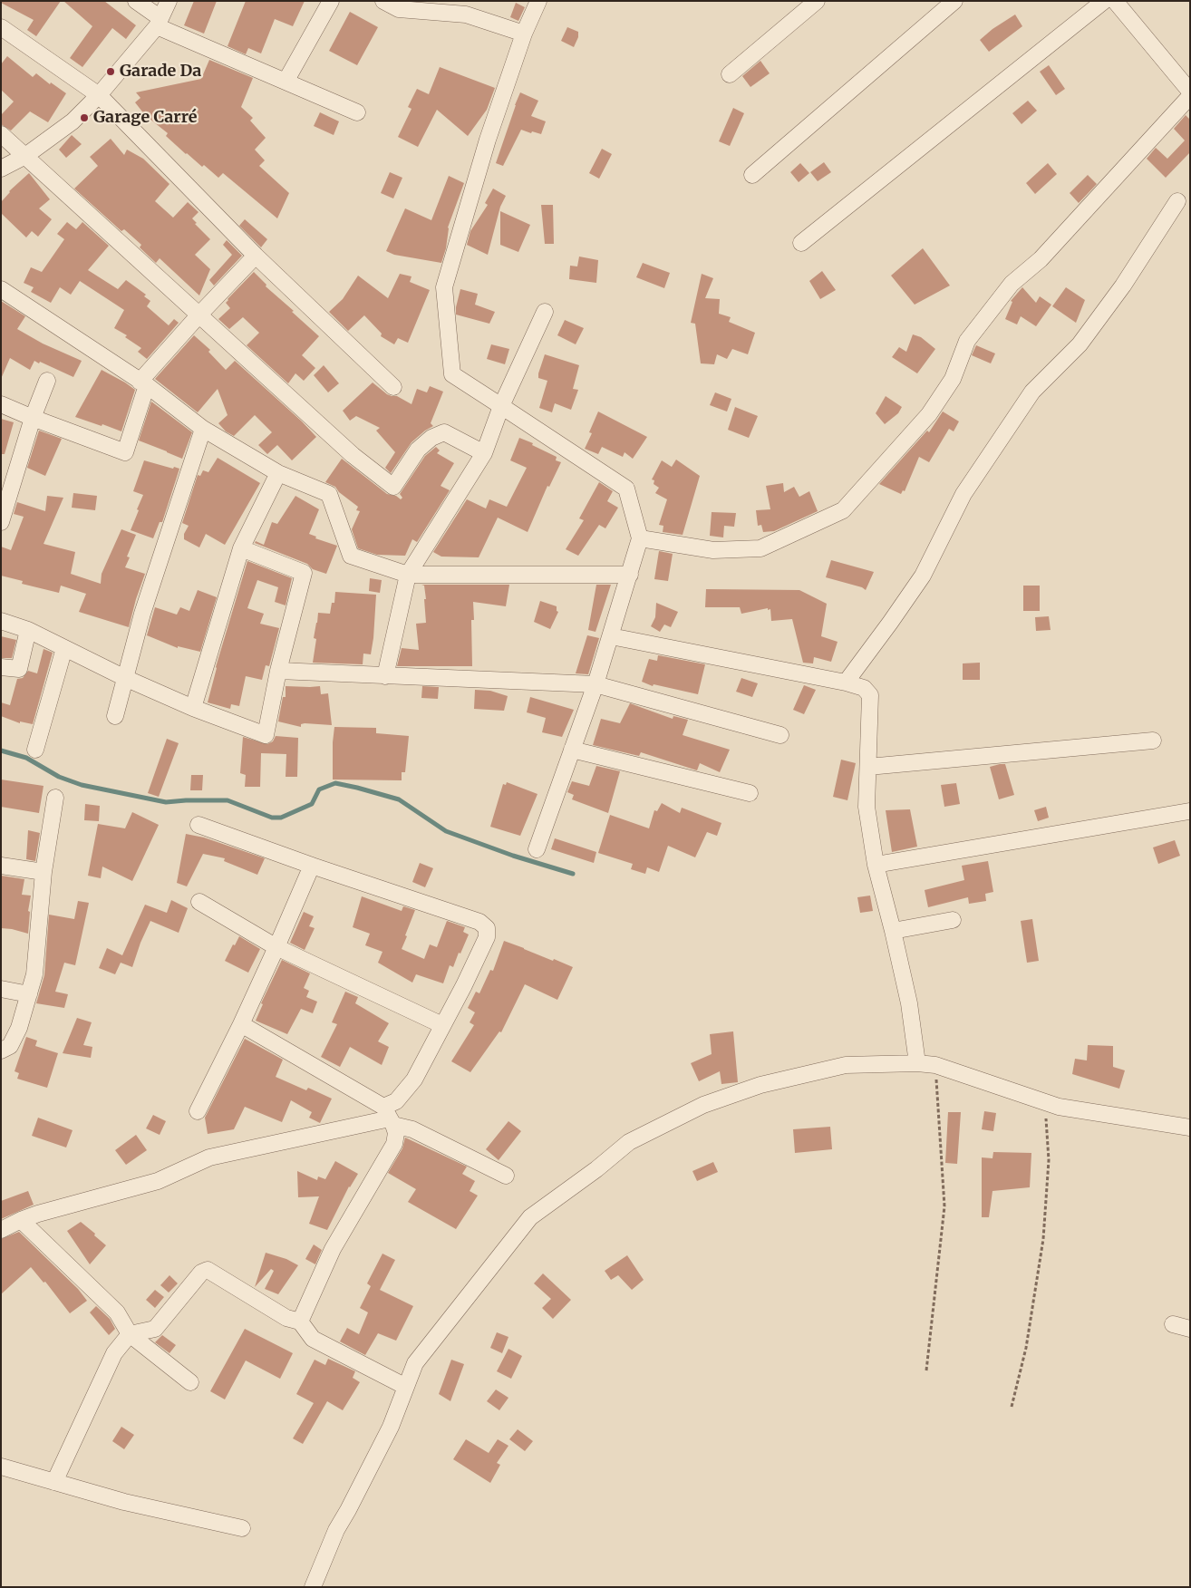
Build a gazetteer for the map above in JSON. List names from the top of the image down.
{
  "places": ["Garade Da", "Garage Carré"]
}
